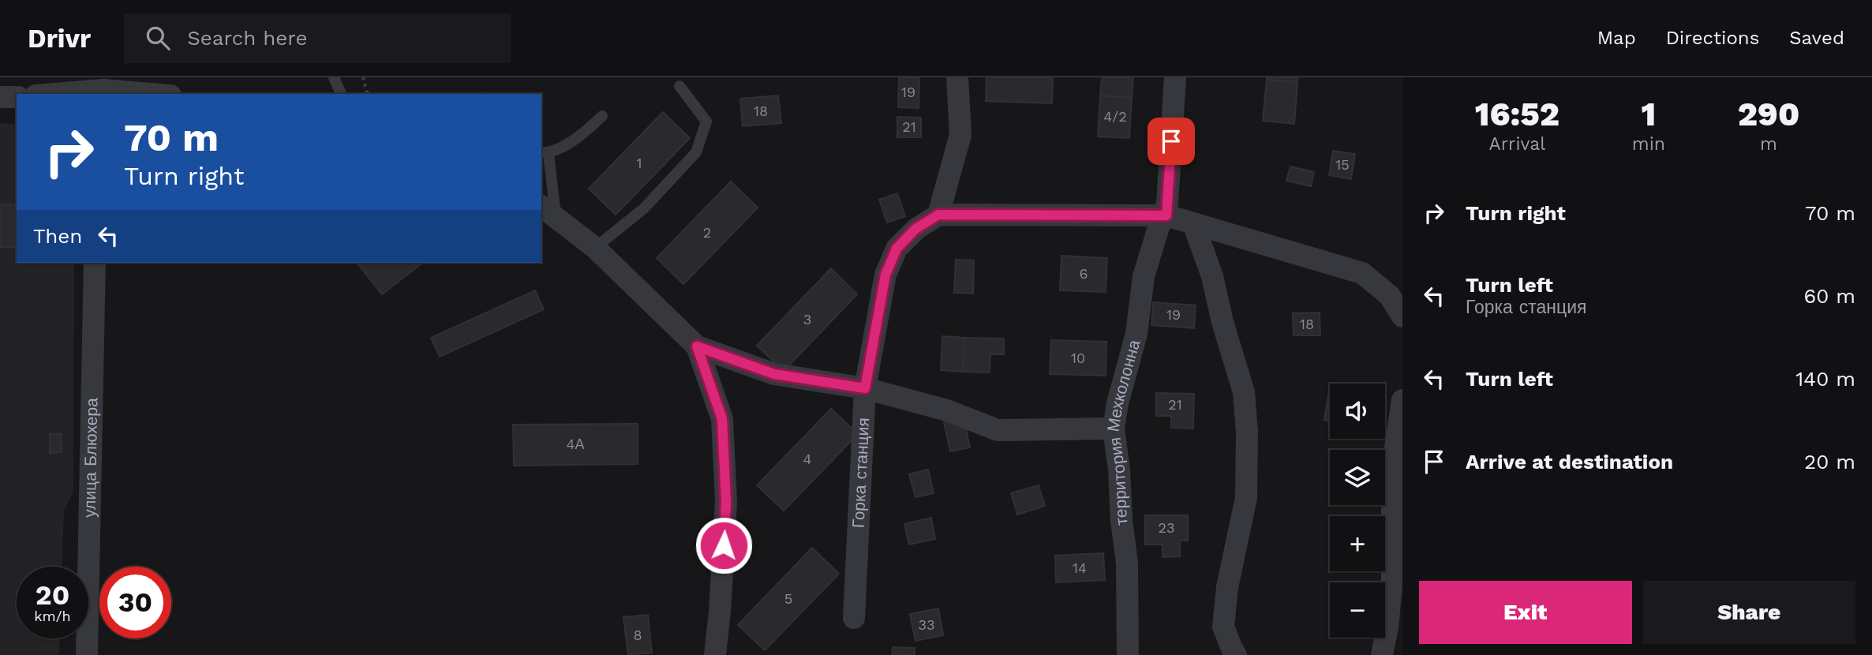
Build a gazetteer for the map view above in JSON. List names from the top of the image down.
{
  "streets": {
    "street": ["территория Мехколонна", "улица Блюхера", "Горка станция"]
  },
  "house_numbers": [
    "19",
    "18",
    "4/2",
    "21",
    "1",
    "15",
    "2",
    "6",
    "19",
    "3",
    "18",
    "10",
    "21",
    "4А",
    "4",
    "23",
    "14",
    "5",
    "33",
    "8"
  ],
  "page": {
    "header": "Drivr",
    "search": "Search here",
    "nav": ["Map", "Directions", "Saved"],
    "eta": [
      "16:52",
      "Arrival",
      "1",
      "min",
      "290",
      "m"
    ],
    "turn": ["70 m", "Turn right"],
    "list": [
      {
        "name": "Turn right",
        "value": "70 m"
      },
      {
        "name": "Turn left",
        "note": "Горка станция",
        "value": "60 m"
      },
      {
        "name": "Turn left",
        "value": "140 m"
      },
      {
        "name": "Arrive at destination",
        "value": "20 m"
      }
    ],
    "then": "Then",
    "map_buttons": ["+", "−"],
    "speed": "20 km/h",
    "limit": "30",
    "buttons": ["Exit", "Share"]
  }
}
